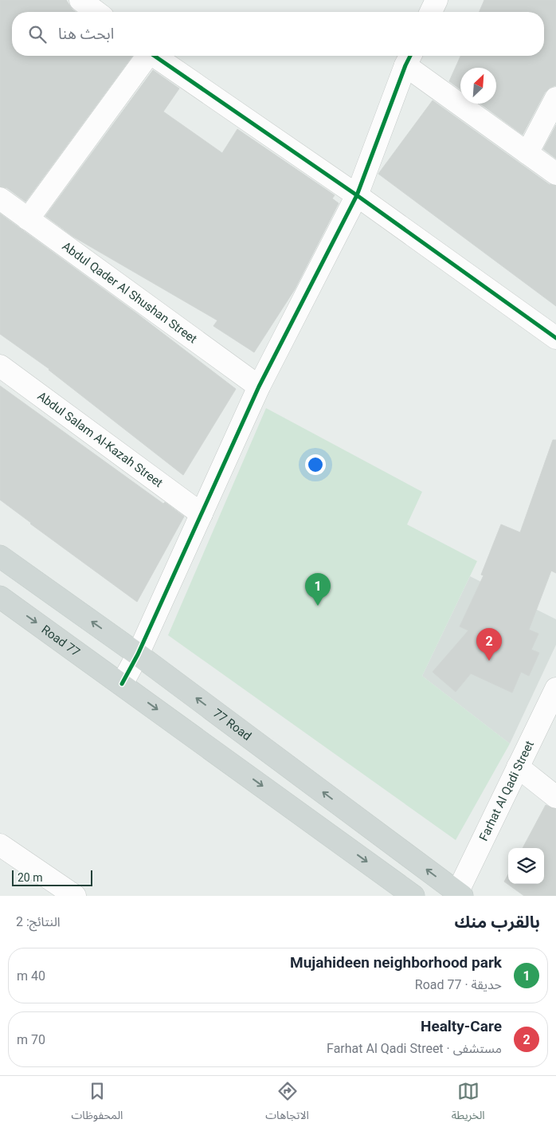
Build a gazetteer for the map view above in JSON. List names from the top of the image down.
{
  "streets": {
    "main road": ["Road 77", "77 Road"],
    "street": ["Abdul Qader Al Shushan Street", "Abdul Salam Al-Kazah Street", "Farhat Al Qadi Street"]
  },
  "crossings": [
    ["77 Road", "Farhat Al Qadi Street"]
  ],
  "one_way": ["Road 77", "77 Road"],
  "scale_bar": "20 m",
  "north": "top right",
  "page": {
    "search": "ابحث هنا",
    "pins": ["1", "2"],
    "scale": "20 m",
    "heading": ["بالقرب منك", "النتائج: 2"],
    "list": [
      {
        "mark": "1",
        "name": "Mujahideen neighborhood park",
        "note": "حديقة · 77 Road",
        "value": "40 m"
      },
      {
        "mark": "2",
        "name": "Healty-Care",
        "note": "مستشفى · Farhat Al Qadi Street",
        "value": "70 m"
      }
    ],
    "nav": ["الخريطة", "الاتجاهات", "المحفوظات"]
  }
}
